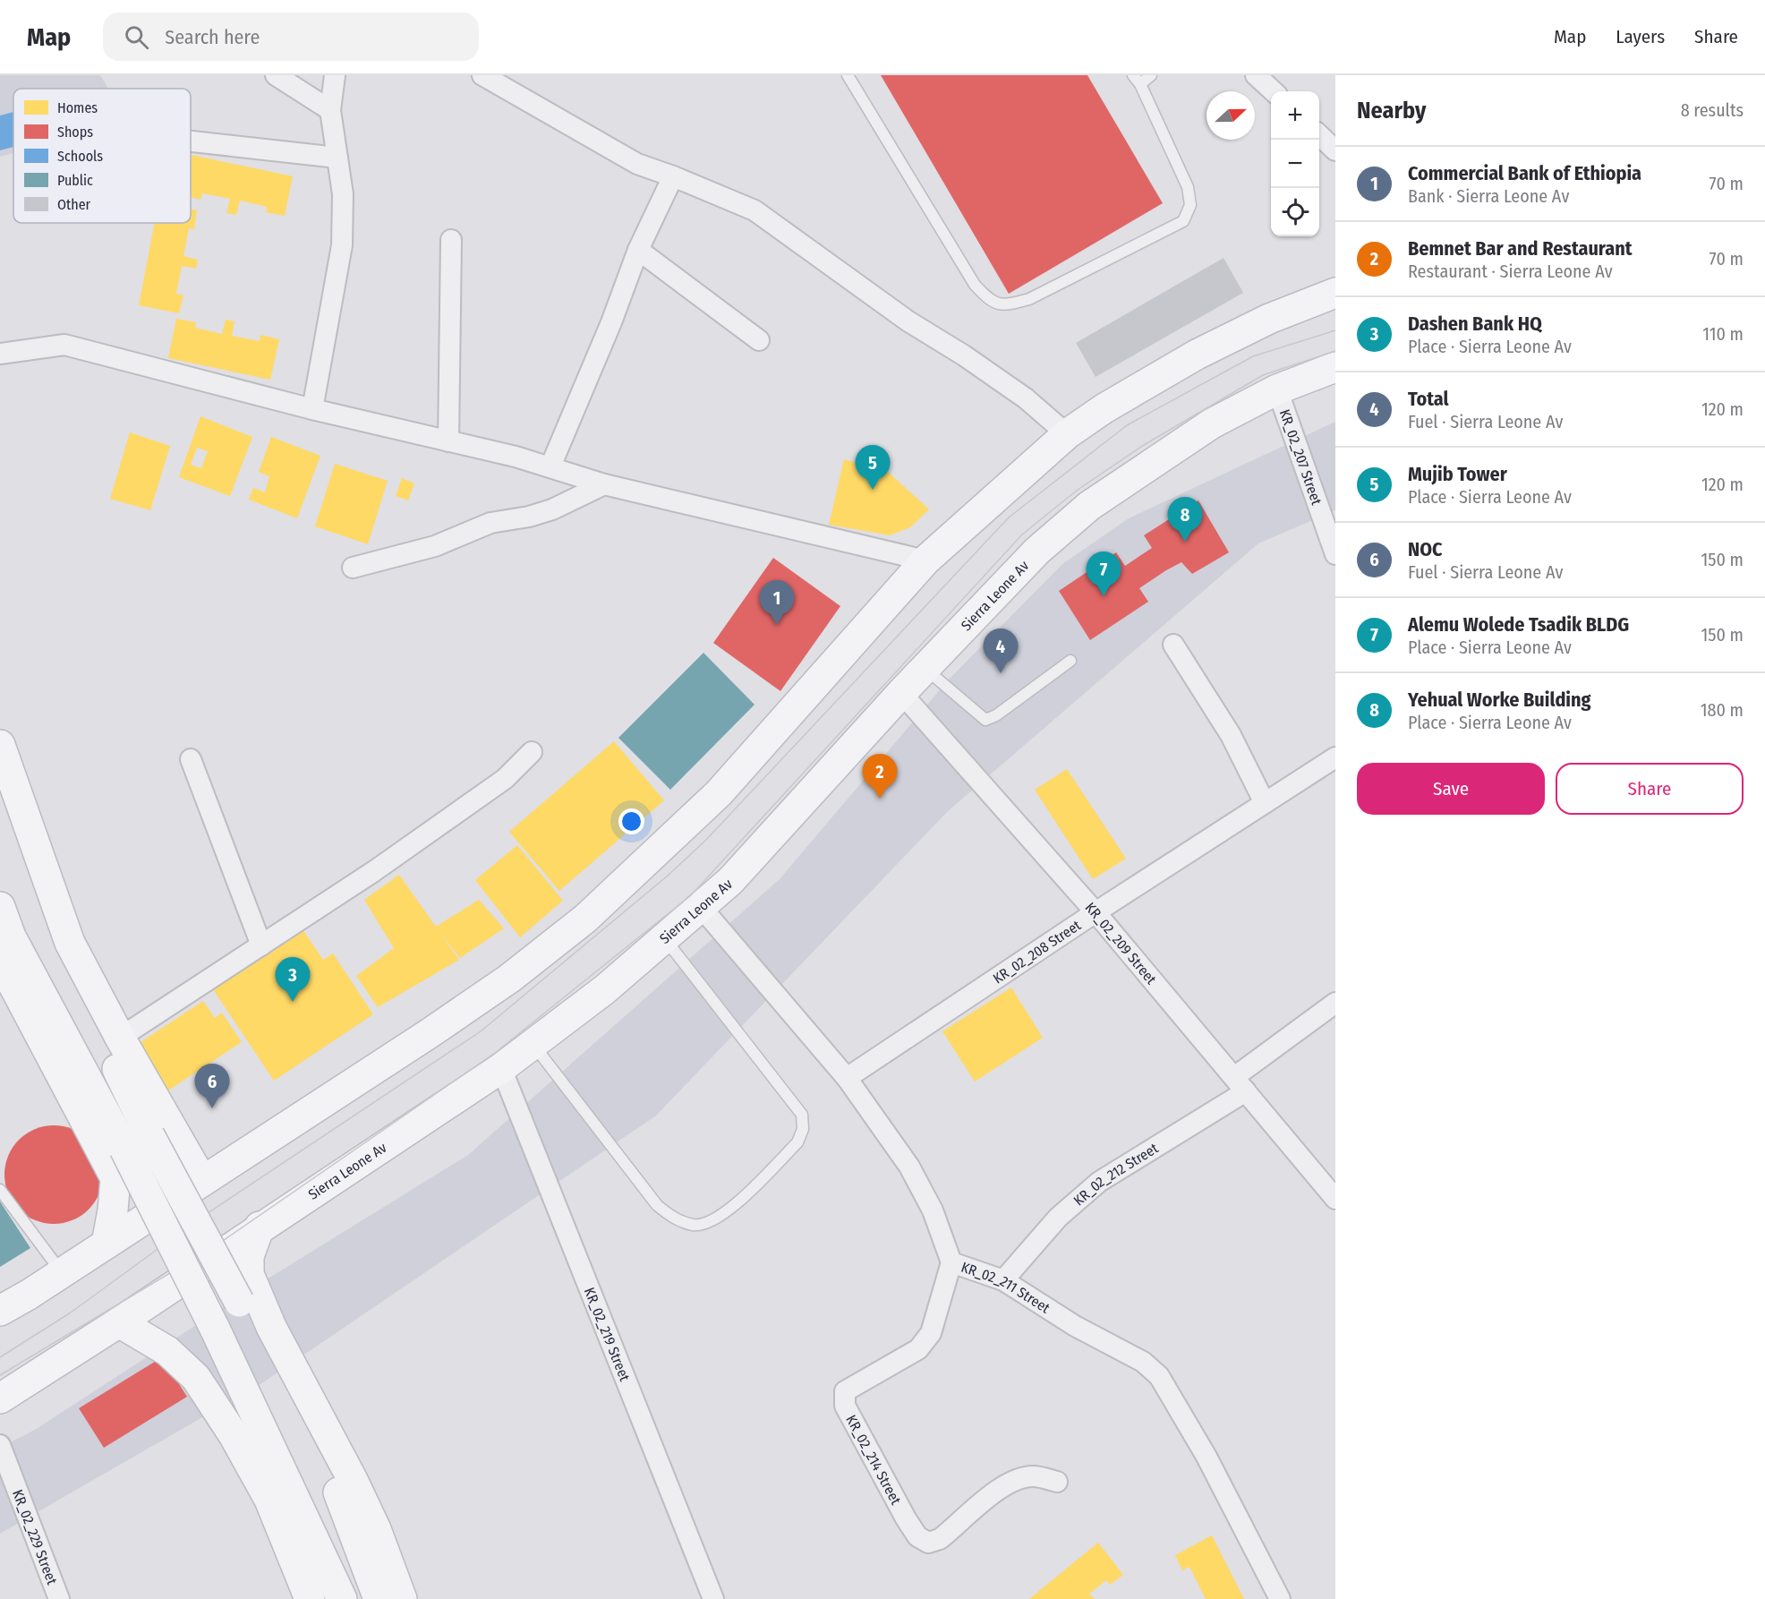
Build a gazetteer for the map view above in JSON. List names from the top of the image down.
{
  "streets": {
    "main road": ["Sierra Leone Av"],
    "street": [
      "KR_02_207 Street",
      "KR_02_209 Street",
      "KR_02_208 Street",
      "KR_02_212 Street",
      "KR_02_211 Street",
      "KR_02_219 Street",
      "KR_02_214 Street",
      "KR_02_229 Street"
    ]
  },
  "crossings": [
    ["KR_02_207 Street", "Sierra Leone Av"],
    ["Sierra Leone Av", "KR_02_209 Street"],
    ["Sierra Leone Av", "KR_02_211 Street"],
    ["Sierra Leone Av", "KR_02_219 Street"],
    ["KR_02_209 Street", "KR_02_208 Street"],
    ["KR_02_209 Street", "KR_02_212 Street"],
    ["KR_02_208 Street", "KR_02_211 Street"],
    ["KR_02_212 Street", "KR_02_211 Street"],
    ["KR_02_211 Street", "KR_02_214 Street"]
  ],
  "legend": [
    "Homes",
    "Shops",
    "Schools",
    "Public",
    "Other"
  ],
  "north": "right",
  "page": {
    "header": "Map",
    "search": "Search here",
    "nav": ["Map", "Layers", "Share"],
    "heading": ["Nearby", "8 results"],
    "map_buttons": ["+", "−"],
    "list": [
      {
        "mark": "1",
        "name": "Commercial Bank of Ethiopia",
        "note": "Bank · Sierra Leone Av",
        "value": "70 m"
      },
      {
        "mark": "2",
        "name": "Bemnet Bar and Restaurant",
        "note": "Restaurant · Sierra Leone Av",
        "value": "70 m"
      },
      {
        "mark": "3",
        "name": "Dashen Bank HQ",
        "note": "Place · Sierra Leone Av",
        "value": "110 m"
      },
      {
        "mark": "4",
        "name": "Total",
        "note": "Fuel · Sierra Leone Av",
        "value": "120 m"
      },
      {
        "mark": "5",
        "name": "Mujib Tower",
        "note": "Place · Sierra Leone Av",
        "value": "120 m"
      },
      {
        "mark": "6",
        "name": "NOC",
        "note": "Fuel · Sierra Leone Av",
        "value": "150 m"
      },
      {
        "mark": "7",
        "name": "Alemu Wolede Tsadik BLDG",
        "note": "Place · Sierra Leone Av",
        "value": "150 m"
      },
      {
        "mark": "8",
        "name": "Yehual Worke Building",
        "note": "Place · Sierra Leone Av",
        "value": "180 m"
      }
    ],
    "pins": [
      "5",
      "8",
      "7",
      "1",
      "4",
      "2",
      "3",
      "6"
    ],
    "buttons": ["Save", "Share"]
  }
}
